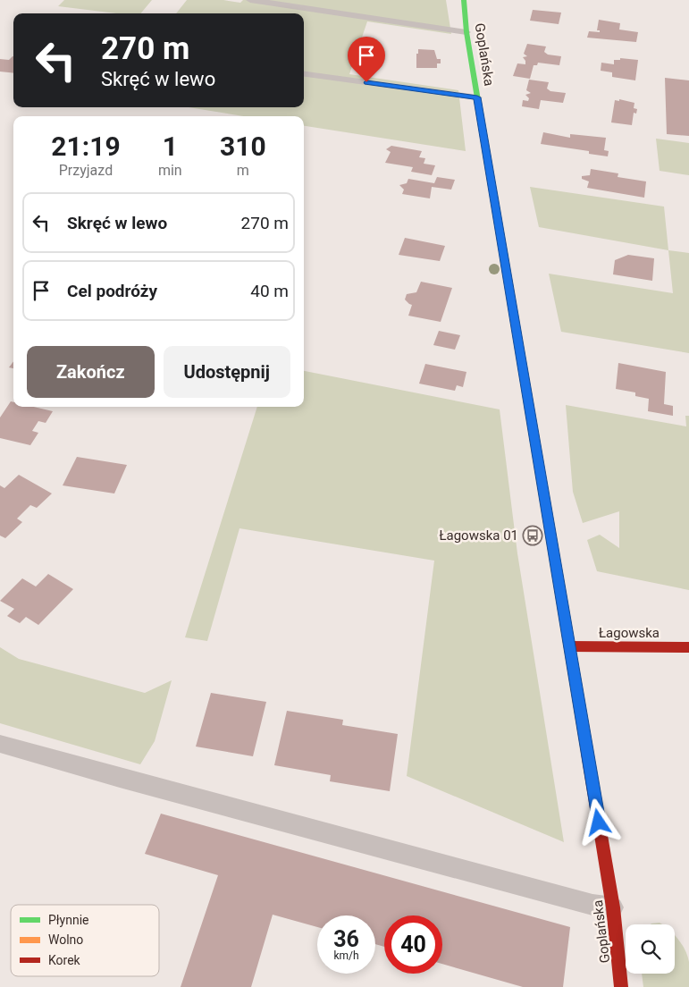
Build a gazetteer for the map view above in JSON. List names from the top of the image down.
{
  "streets": {
    "street": ["Goplańska", "Łagowska"]
  },
  "crossings": [
    ["Goplańska", "Łagowska"]
  ],
  "places": {
    "bus stop": ["Łagowska 01"]
  },
  "legend": ["Płynnie", "Wolno", "Korek"],
  "page": {
    "turn": ["270 m", "Skręć w lewo"],
    "eta": [
      "21:19",
      "Przyjazd",
      "1",
      "min",
      "310",
      "m"
    ],
    "list": [
      {
        "name": "Skręć w lewo",
        "value": "270 m"
      },
      {
        "name": "Cel podróży",
        "value": "40 m"
      }
    ],
    "buttons": ["Zakończ", "Udostępnij"],
    "speed": "36 km/h",
    "limit": "40"
  }
}
